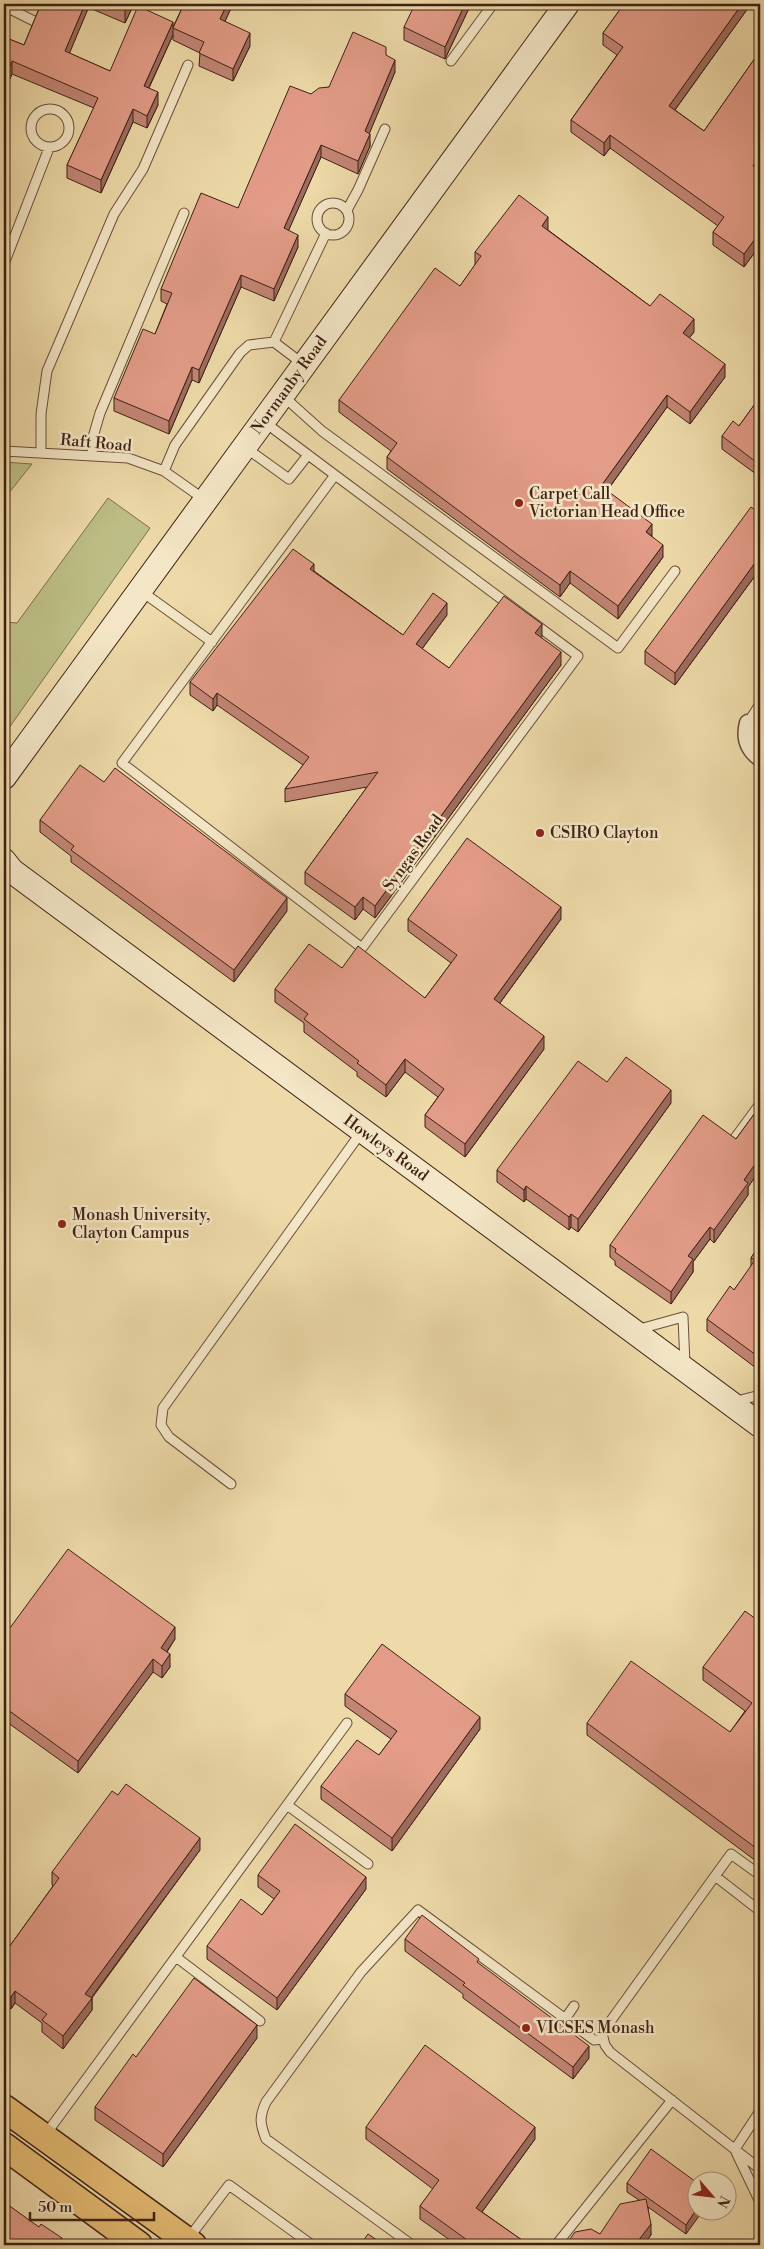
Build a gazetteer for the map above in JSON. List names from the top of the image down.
{
  "streets": {
    "street": ["Normanby Road", "Howleys Road"],
    "lane": ["Raft Road", "Syngas Road"]
  },
  "crossings": [
    ["Normanby Road", "Raft Road"],
    ["Normanby Road", "Syngas Road"]
  ],
  "places": [
    "Carpet Call Victorian Head Office",
    "CSIRO Clayton",
    "Monash University, Clayton Campus",
    "VICSES Monash"
  ],
  "scale_bar": "50 m",
  "north": "bottom right"
}
